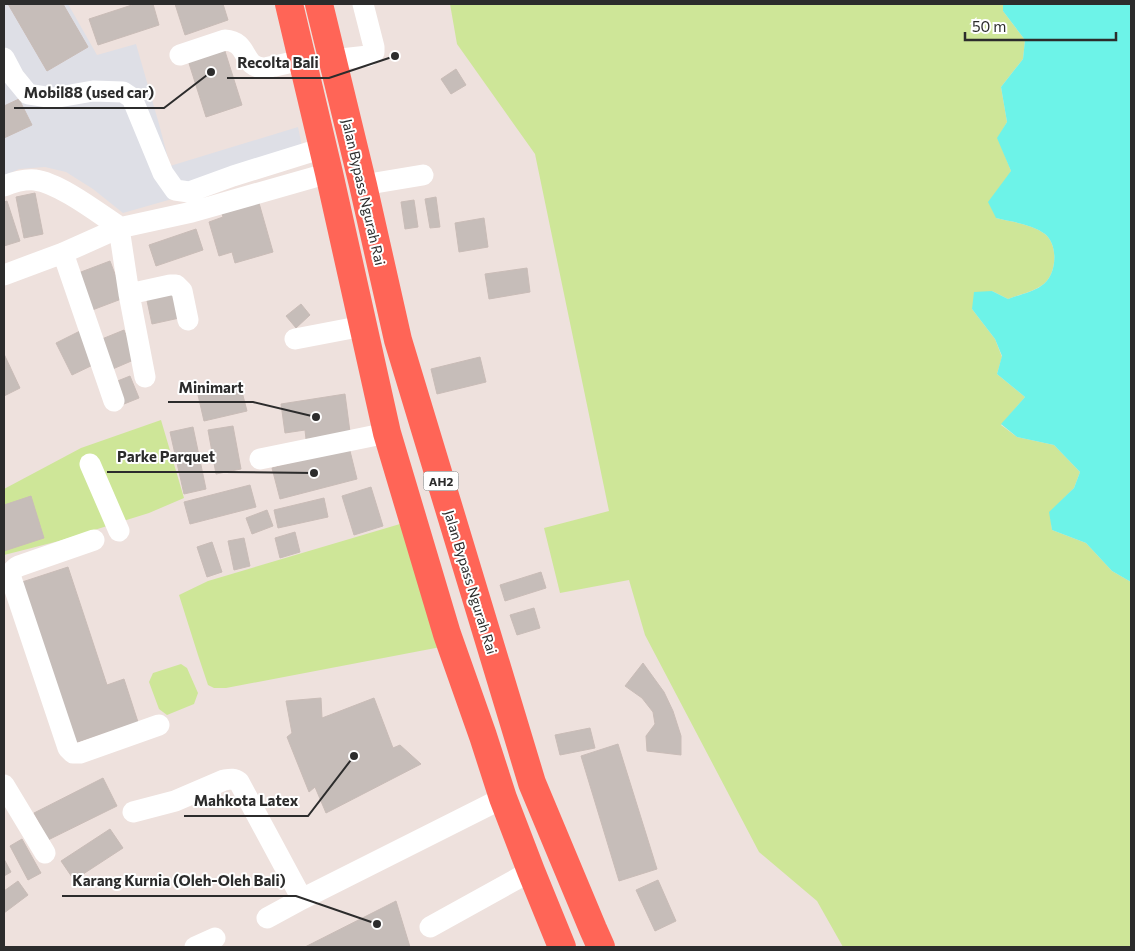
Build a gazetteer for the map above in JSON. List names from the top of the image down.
{
  "streets": {
    "highway": ["Jalan Bypass Ngurah Rai", "AH2"]
  },
  "places": [
    "Recolta Bali",
    "Mobil88 (used car)",
    "Minimart",
    "Parke Parquet",
    "Mahkota Latex",
    "Karang Kurnia (Oleh-Oleh Bali)"
  ],
  "scale_bar": "50 m"
}
